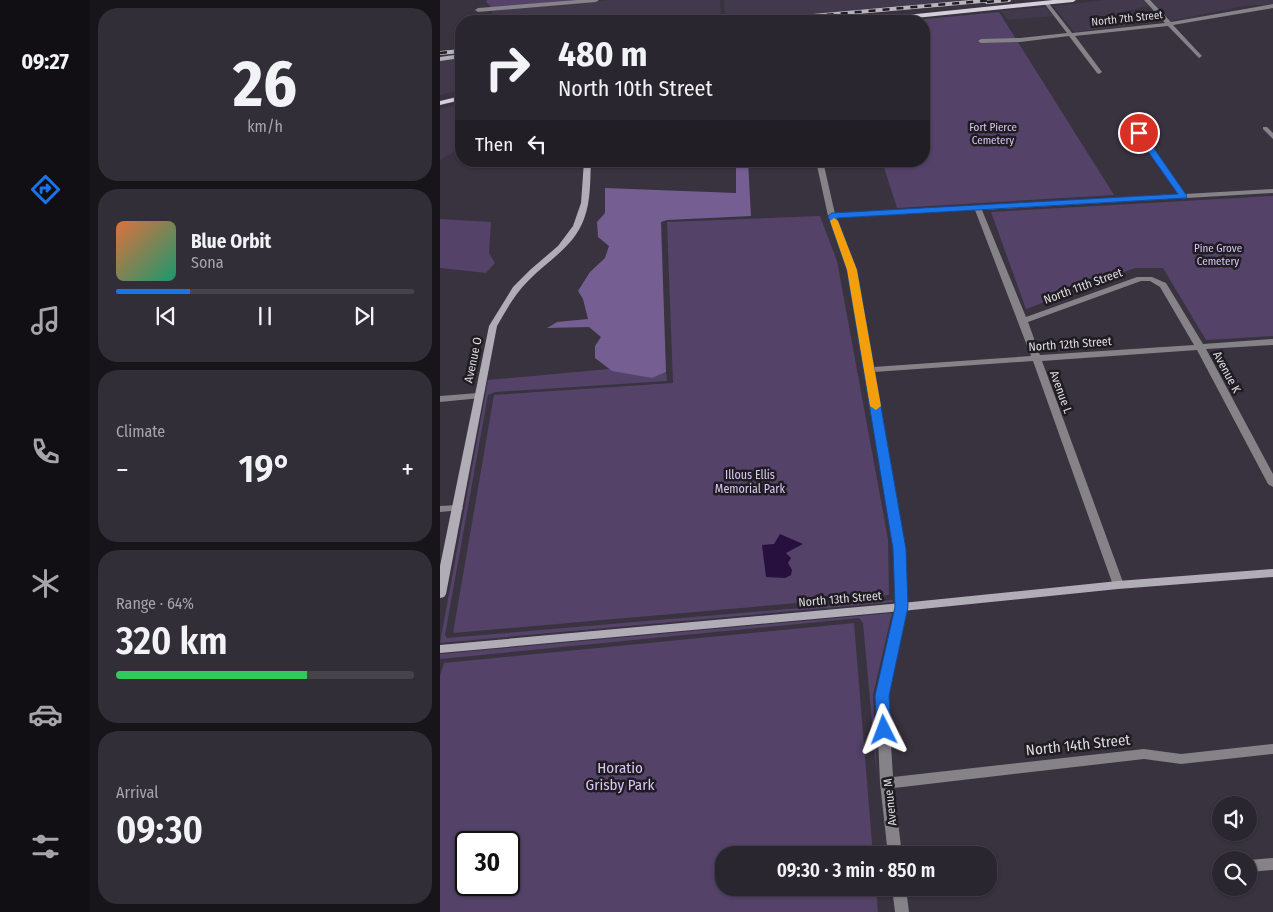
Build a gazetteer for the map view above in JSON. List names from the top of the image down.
{
  "streets": {
    "street": [
      "North 7th Street",
      "North 11th Street",
      "North 12th Street",
      "Avenue O",
      "Avenue K",
      "Avenue L",
      "North 13th Street",
      "North 14th Street",
      "Avenue M"
    ]
  },
  "crossings": [
    ["North 11th Street", "Avenue K"],
    ["North 11th Street", "Avenue L"],
    ["North 12th Street", "Avenue K"],
    ["North 12th Street", "Avenue L"],
    ["North 12th Street", "Avenue M"],
    ["Avenue L", "North 13th Street"],
    ["North 13th Street", "Avenue M"],
    ["North 14th Street", "Avenue M"]
  ],
  "parks": [
    "Fort Pierce Cemetery",
    "Pine Grove Cemetery",
    "Illous Ellis Memorial Park",
    "Horatio Grisby Park"
  ],
  "page": {
    "tabs": "09:27",
    "tile": [
      ["26", "km/h"],
      "Climate",
      ["Range · 64%", "320 km"],
      ["Arrival", "09:30"]
    ],
    "turn": ["480 m", "North 10th Street"],
    "then": "Then",
    "song": ["Blue Orbit", "Sona"],
    "heat": ["−", "19°", "+"],
    "limit": "30",
    "trip": "09:30 · 3 min · 850 m"
  }
}
